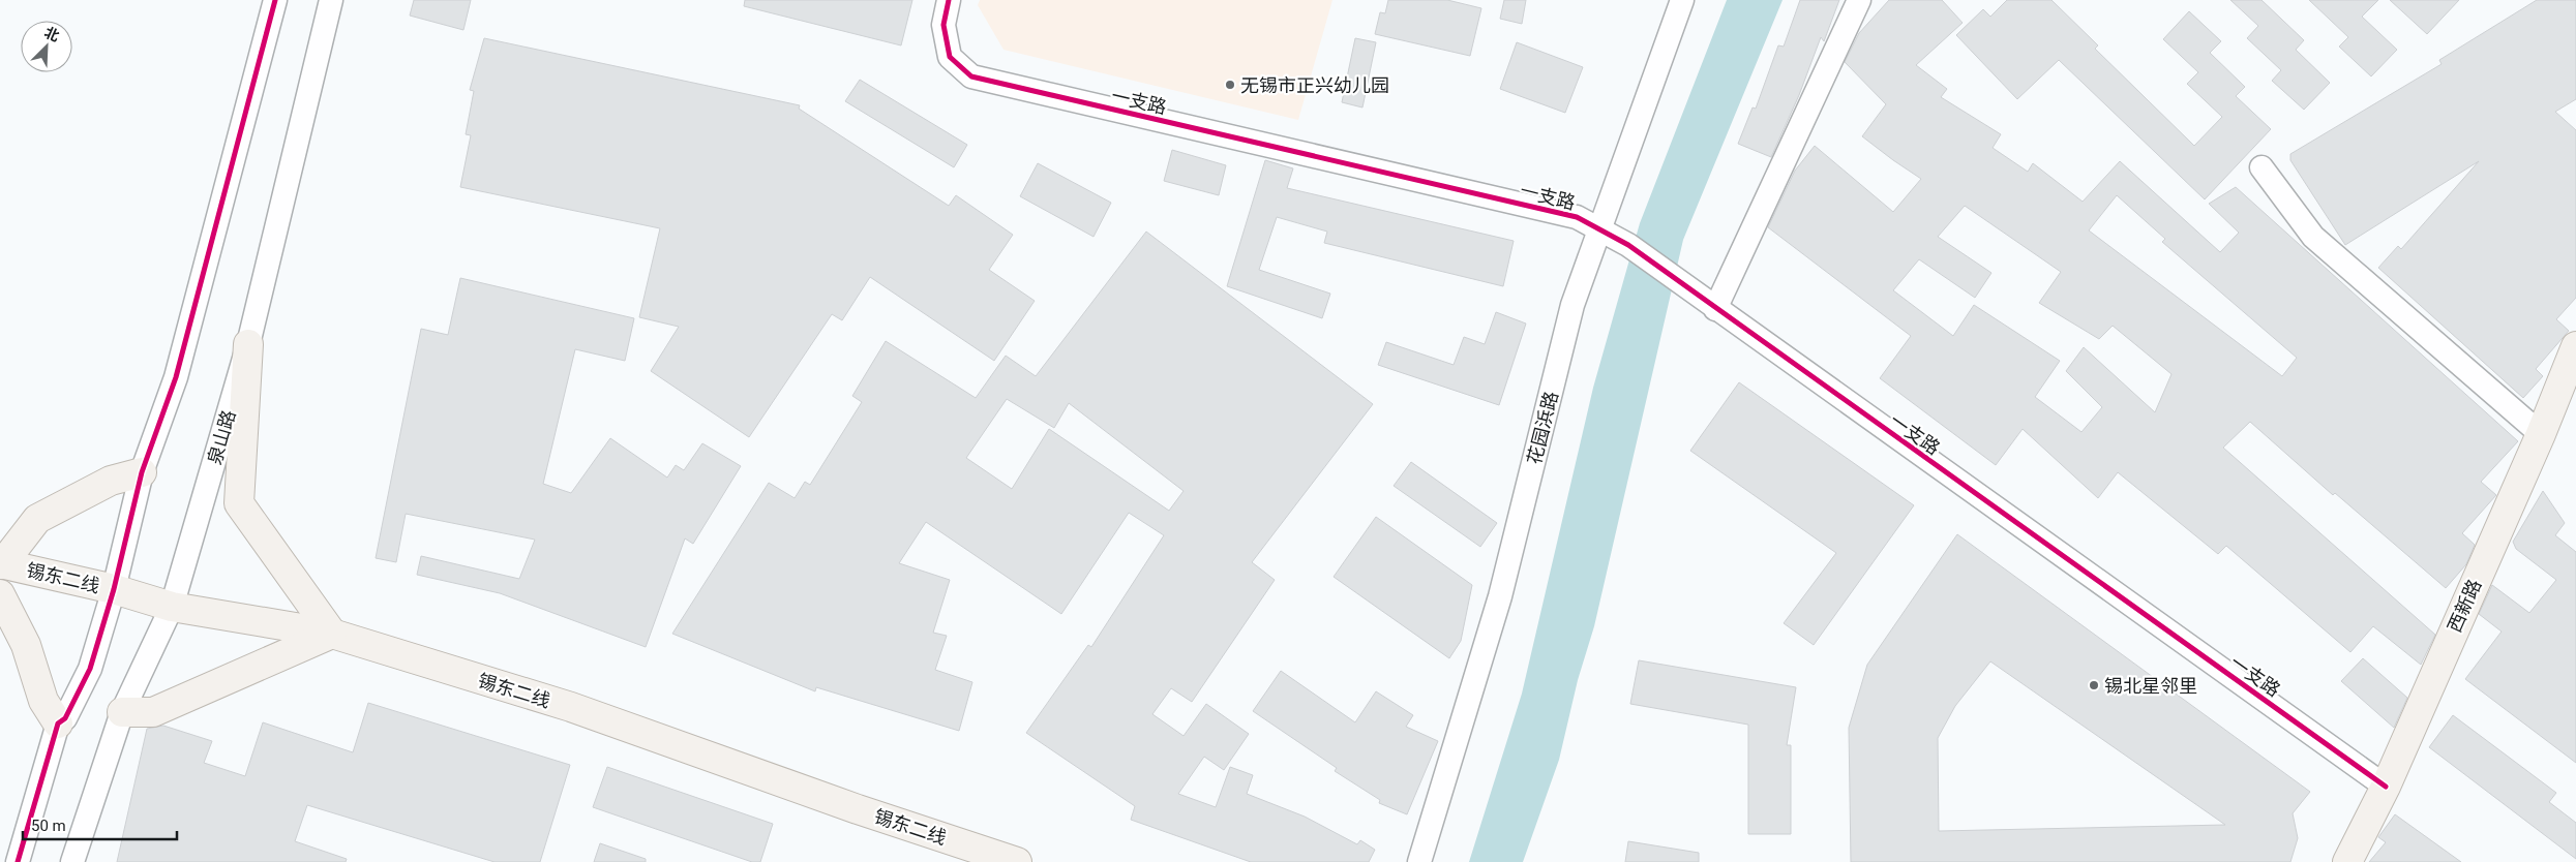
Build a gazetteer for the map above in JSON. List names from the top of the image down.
{
  "streets": {
    "main road": ["锡东二线", "西新路"],
    "street": ["一支路", "花园浜路", "泉山路"]
  },
  "crossings": [
    ["一支路", "花园浜路"],
    ["一支路", "西新路"],
    ["泉山路", "锡东二线"]
  ],
  "places": ["无锡市正兴幼儿园", "锡北星邻里"],
  "scale_bar": "50 m",
  "north": "top right"
}
